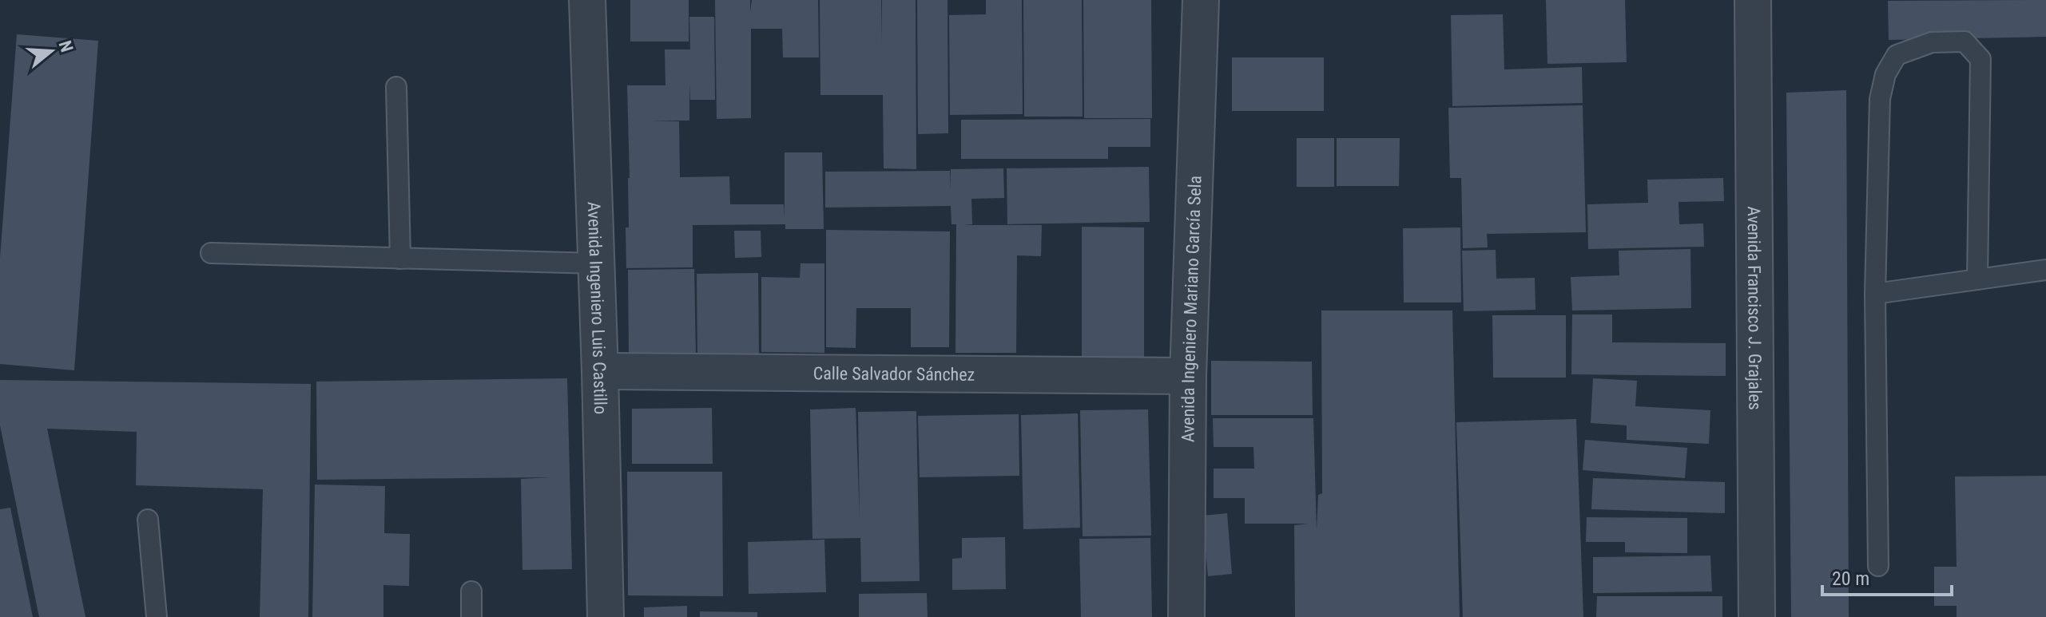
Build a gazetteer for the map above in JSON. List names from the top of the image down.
{
  "streets": {
    "street": [
      "Avenida Ingeniero Luis Castillo",
      "Avenida Ingeniero Mariano García Sela",
      "Avenida Francisco J. Grajales",
      "Calle Salvador Sánchez"
    ]
  },
  "crossings": [
    ["Avenida Ingeniero Luis Castillo", "Calle Salvador Sánchez"],
    ["Avenida Ingeniero Mariano García Sela", "Calle Salvador Sánchez"]
  ],
  "scale_bar": "20 m",
  "north": "right"
}
